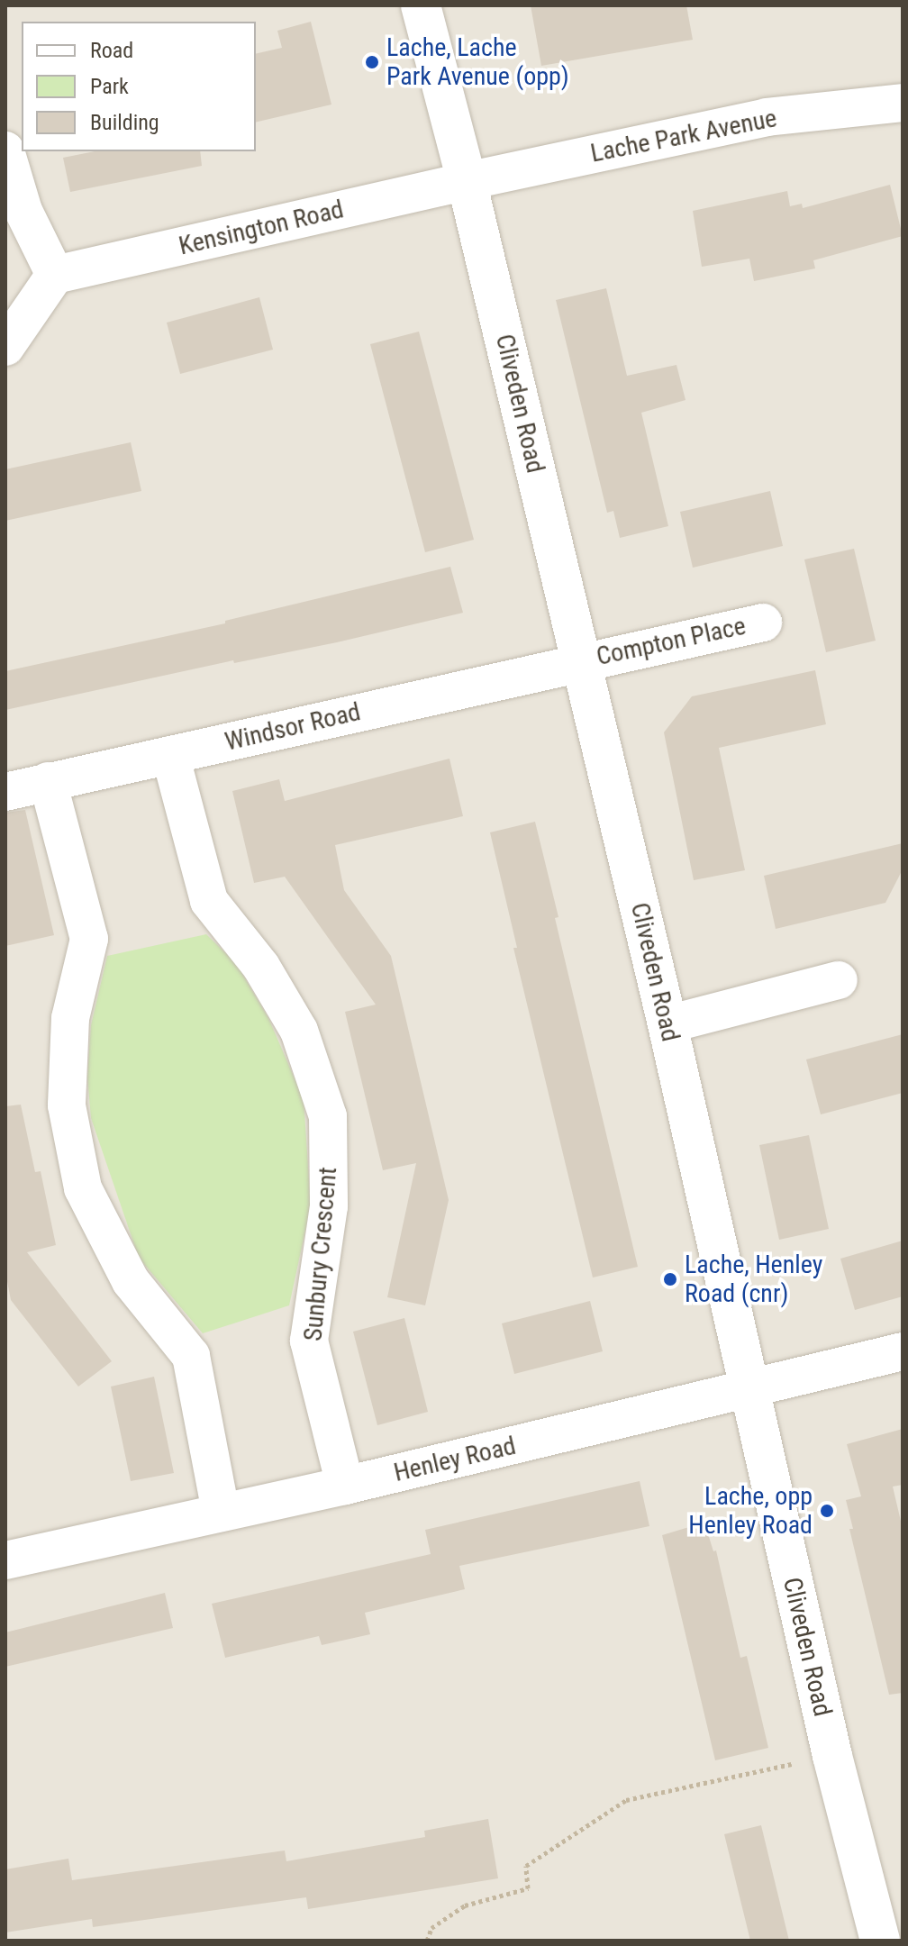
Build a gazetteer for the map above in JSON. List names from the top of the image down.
{
  "streets": {
    "street": [
      "Lache Park Avenue",
      "Kensington Road",
      "Cliveden Road",
      "Compton Place",
      "Windsor Road",
      "Sunbury Crescent",
      "Henley Road"
    ]
  },
  "crossings": [
    ["Lache Park Avenue", "Kensington Road"],
    ["Lache Park Avenue", "Cliveden Road"],
    ["Kensington Road", "Cliveden Road"],
    ["Cliveden Road", "Compton Place"],
    ["Cliveden Road", "Windsor Road"],
    ["Cliveden Road", "Henley Road"],
    ["Compton Place", "Windsor Road"],
    ["Windsor Road", "Sunbury Crescent"],
    ["Sunbury Crescent", "Henley Road"]
  ],
  "places": ["Lache, Lache Park Avenue (opp)", "Lache, Henley Road (cnr)", "Lache, opp Henley Road"],
  "legend": ["Road", "Park", "Building"]
}
